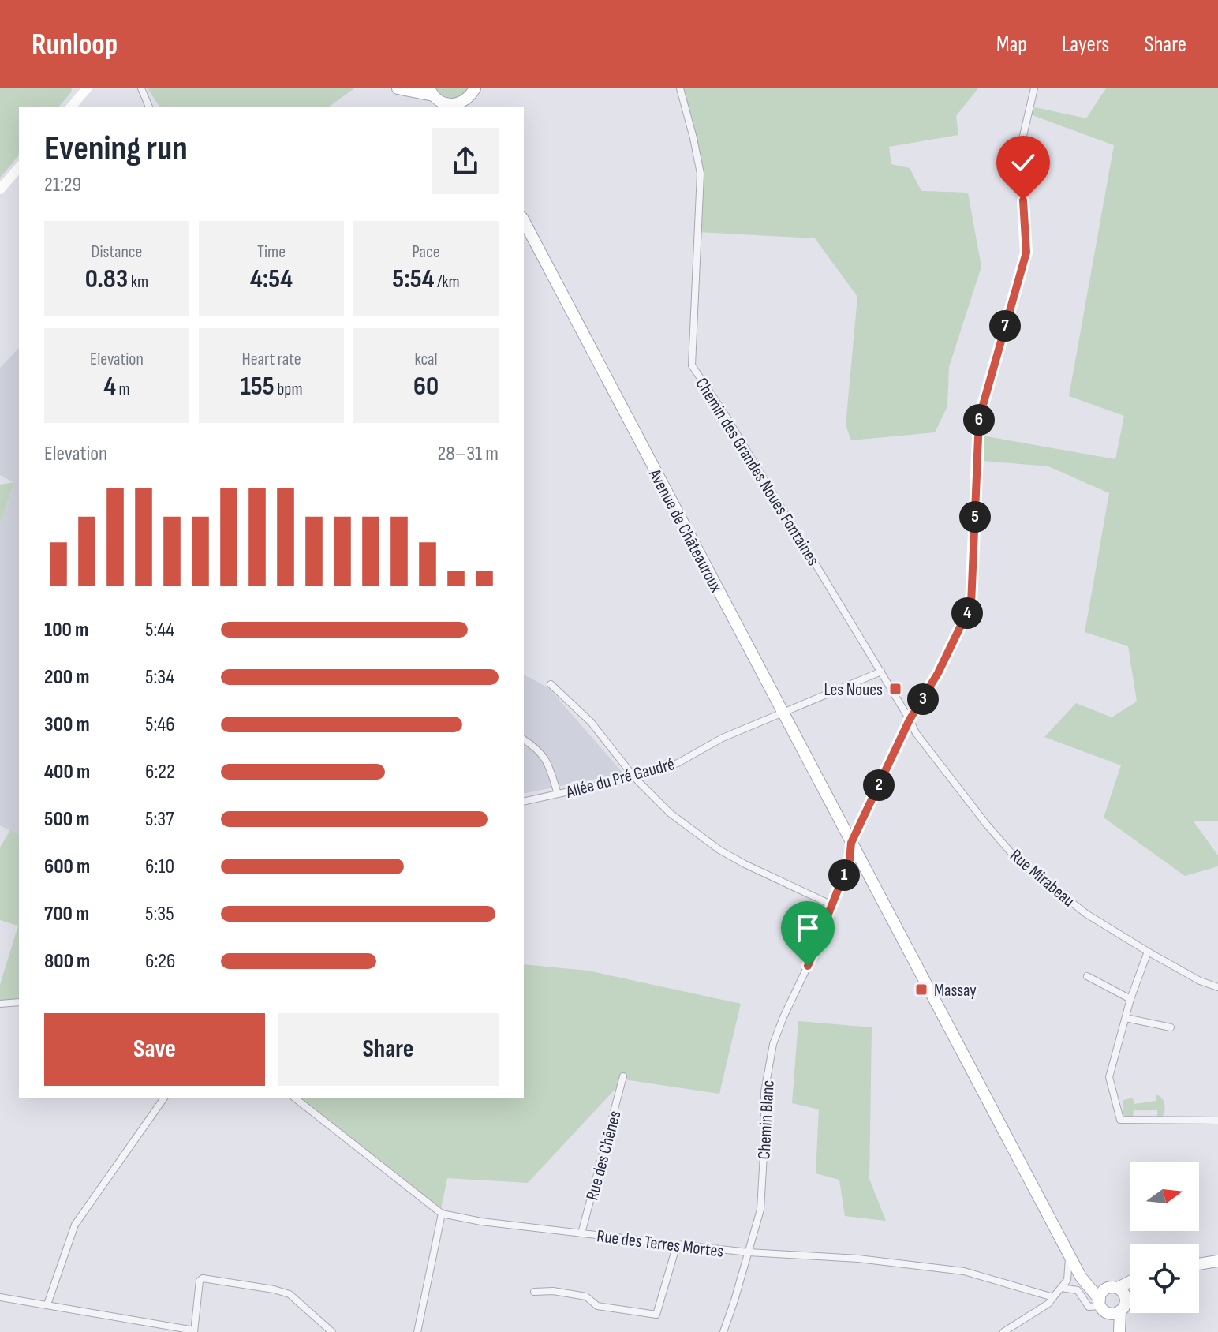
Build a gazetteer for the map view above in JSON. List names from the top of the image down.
{
  "streets": {
    "main road": ["Avenue de Châteauroux"],
    "street": [
      "Chemin des Grandes Noues Fontaines",
      "Allée du Pré Gaudré",
      "Rue Mirabeau",
      "Chemin Blanc",
      "Rue des Chênes",
      "Rue des Terres Mortes"
    ]
  },
  "crossings": [
    ["Chemin des Grandes Noues Fontaines", "Allée du Pré Gaudré"],
    ["Chemin des Grandes Noues Fontaines", "Rue Mirabeau"],
    ["Chemin des Grandes Noues Fontaines", "Chemin Blanc"],
    ["Avenue de Châteauroux", "Allée du Pré Gaudré"],
    ["Avenue de Châteauroux", "Chemin Blanc"],
    ["Rue Mirabeau", "Chemin Blanc"],
    ["Chemin Blanc", "Rue des Terres Mortes"],
    ["Rue des Chênes", "Rue des Terres Mortes"]
  ],
  "places": {
    "transit": ["Les Noues", "Massay"]
  },
  "north": "right",
  "page": {
    "header": "Runloop",
    "nav": ["Map", "Layers", "Share"],
    "heading": ["Evening run", "21:29"],
    "stats": [
      ["Distance", "0.83 km"],
      ["Time", "4:54"],
      ["Pace", "5:54 /km"],
      ["Elevation", "4 m"],
      ["Heart rate", "155 bpm"],
      ["kcal", "60"]
    ],
    "pins": [
      "7",
      "6",
      "5",
      "4",
      "3",
      "2",
      "1"
    ],
    "chart": ["Elevation", "28–31 m"],
    "list": [
      {
        "name": "100 m",
        "note": "5:44"
      },
      {
        "name": "200 m",
        "note": "5:34"
      },
      {
        "name": "300 m",
        "note": "5:46"
      },
      {
        "name": "400 m",
        "note": "6:22"
      },
      {
        "name": "500 m",
        "note": "5:37"
      },
      {
        "name": "600 m",
        "note": "6:10"
      },
      {
        "name": "700 m",
        "note": "5:35"
      },
      {
        "name": "800 m",
        "note": "6:26"
      }
    ],
    "buttons": ["Save", "Share"]
  }
}
